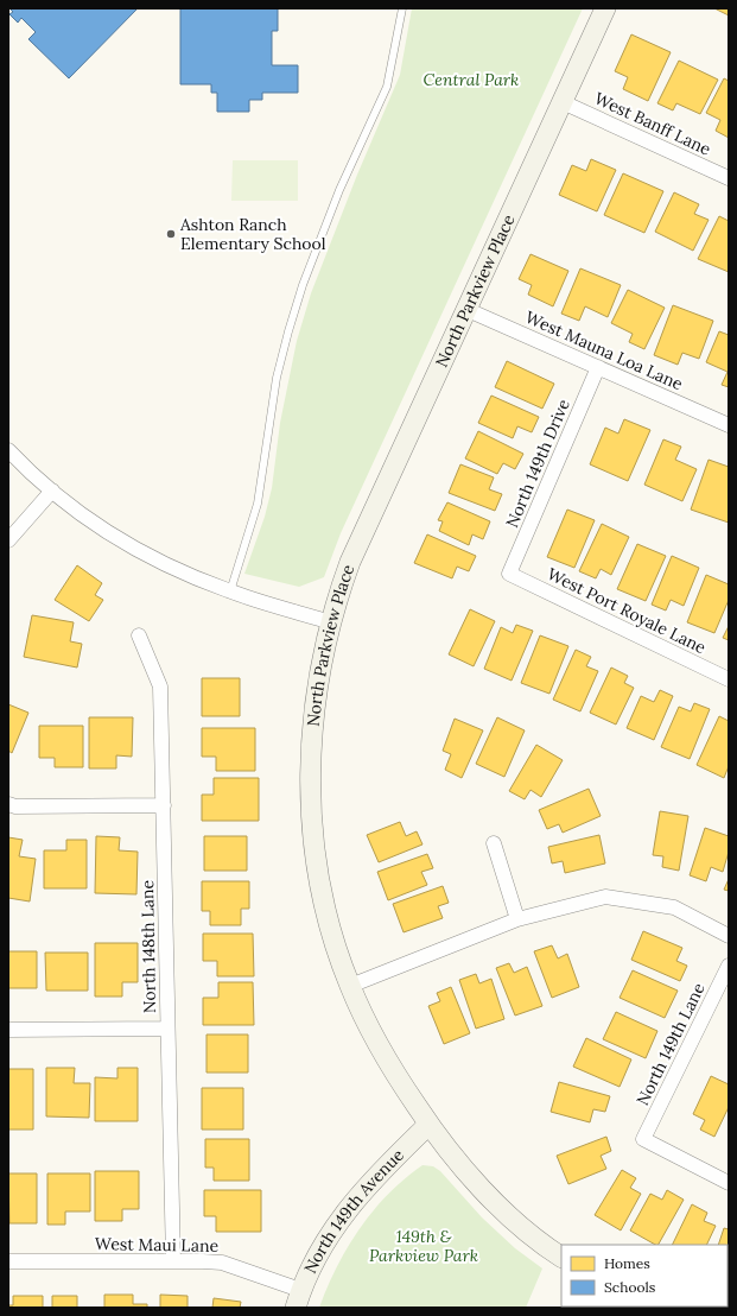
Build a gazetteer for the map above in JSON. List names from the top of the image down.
{
  "streets": {
    "street": [
      "West Banff Lane",
      "North Parkview Place",
      "West Mauna Loa Lane",
      "North 149th Drive",
      "West Port Royale Lane",
      "North 148th Lane",
      "North 149th Lane",
      "North 149th Avenue",
      "West Maui Lane"
    ]
  },
  "crossings": [
    ["West Banff Lane", "North Parkview Place"],
    ["North Parkview Place", "West Mauna Loa Lane"],
    ["North Parkview Place", "North 149th Avenue"],
    ["West Mauna Loa Lane", "North 149th Drive"],
    ["North 149th Drive", "West Port Royale Lane"],
    ["North 148th Lane", "West Maui Lane"],
    ["North 149th Avenue", "West Maui Lane"]
  ],
  "parks": ["Central Park", "149th & Parkview Park"],
  "places": ["Ashton Ranch Elementary School"],
  "legend": ["Homes", "Schools"]
}
